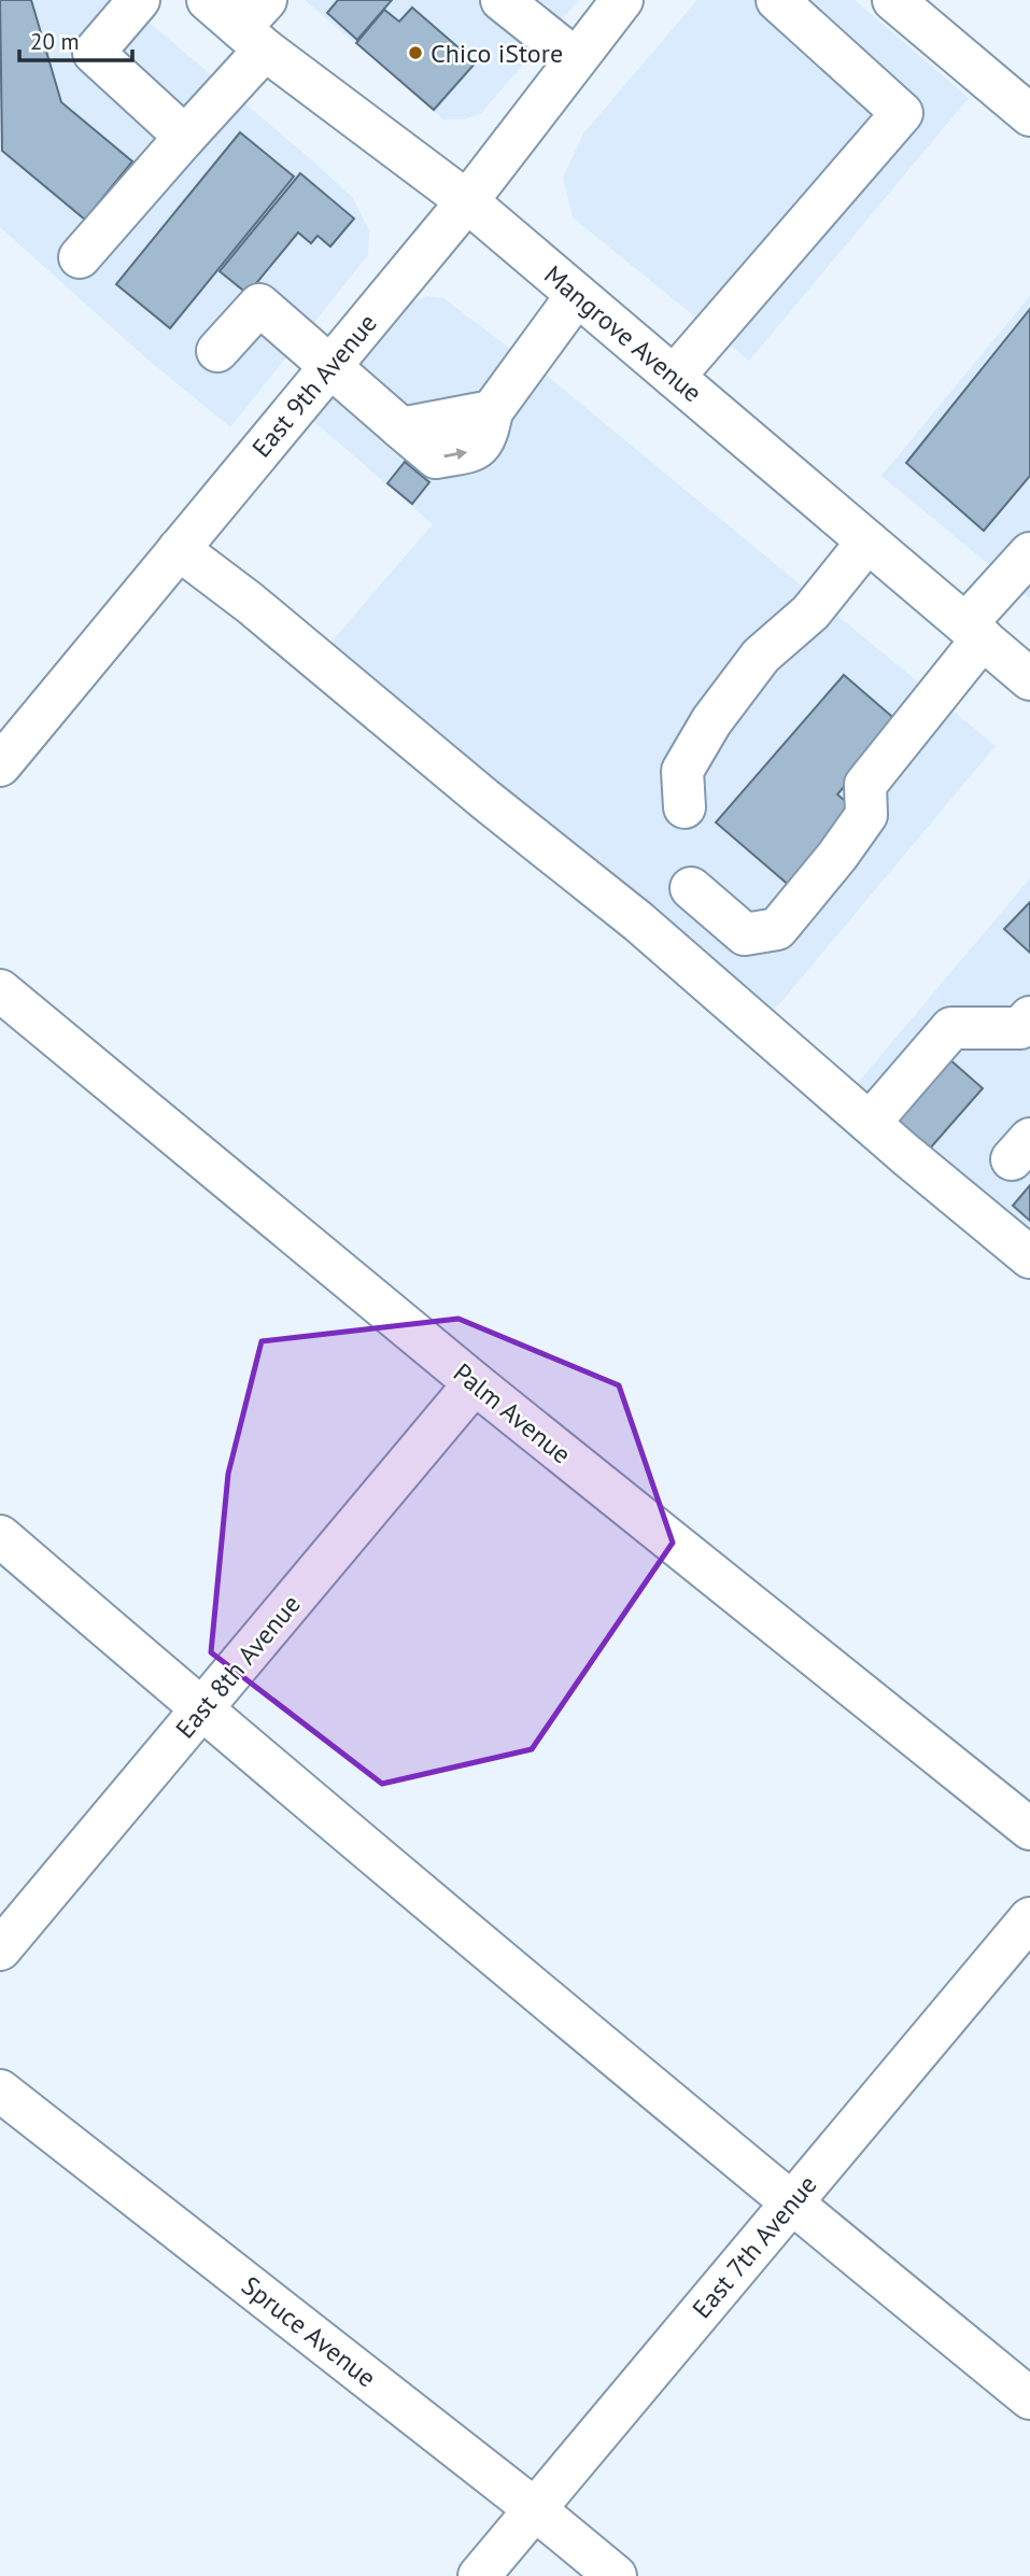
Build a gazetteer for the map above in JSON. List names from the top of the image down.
{
  "streets": {
    "street": [
      "Mangrove Avenue",
      "East 9th Avenue",
      "Palm Avenue",
      "East 8th Avenue",
      "East 7th Avenue",
      "Spruce Avenue"
    ]
  },
  "crossings": [
    ["Mangrove Avenue", "East 9th Avenue"],
    ["Palm Avenue", "East 8th Avenue"],
    ["East 7th Avenue", "Spruce Avenue"]
  ],
  "places": ["Chico iStore"],
  "scale_bar": "20 m"
}
